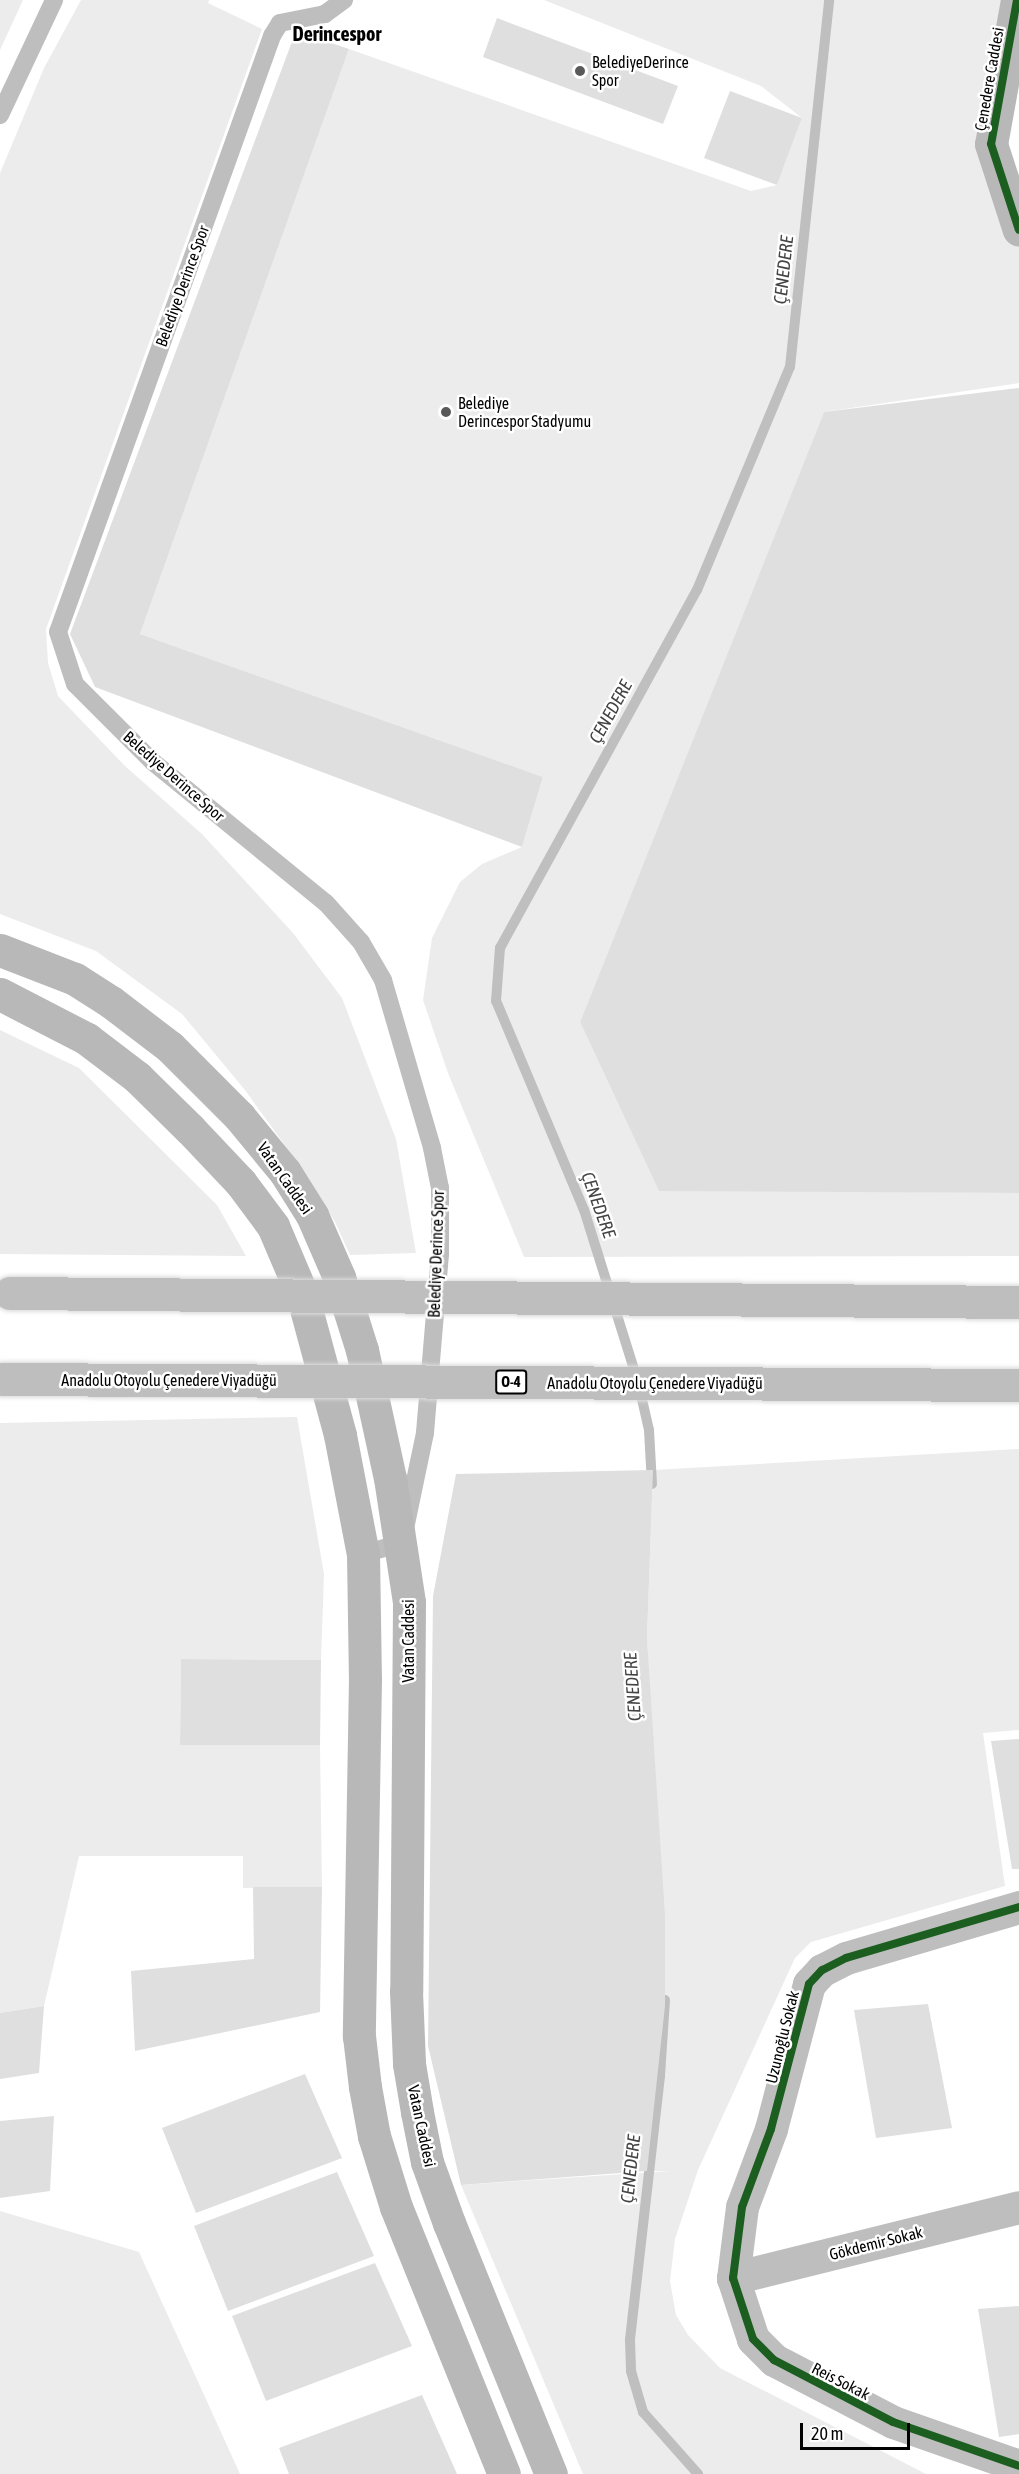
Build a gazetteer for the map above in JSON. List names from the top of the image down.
{
  "streets": {
    "main road": [
      "Çenedere Caddesi",
      "Vatan Caddesi",
      "Anadolu Otoyolu Çenedere Viyadüğü",
      "O-4",
      "Uzunoğlu Sokak",
      "Gökdemir Sokak",
      "Reis Sokak"
    ],
    "lane": ["Belediye Derince Spor"]
  },
  "crossings": [
    ["Belediye Derince Spor", "Vatan Caddesi"],
    ["Uzunoğlu Sokak", "Gökdemir Sokak"],
    ["Uzunoğlu Sokak", "Reis Sokak"],
    ["Gökdemir Sokak", "Reis Sokak"]
  ],
  "districts": ["Derincespor"],
  "water": ["ÇENEDERE"],
  "places": ["BelediyeDerince Spor", "Belediye Derincespor Stadyumu"],
  "scale_bar": "20 m"
}
